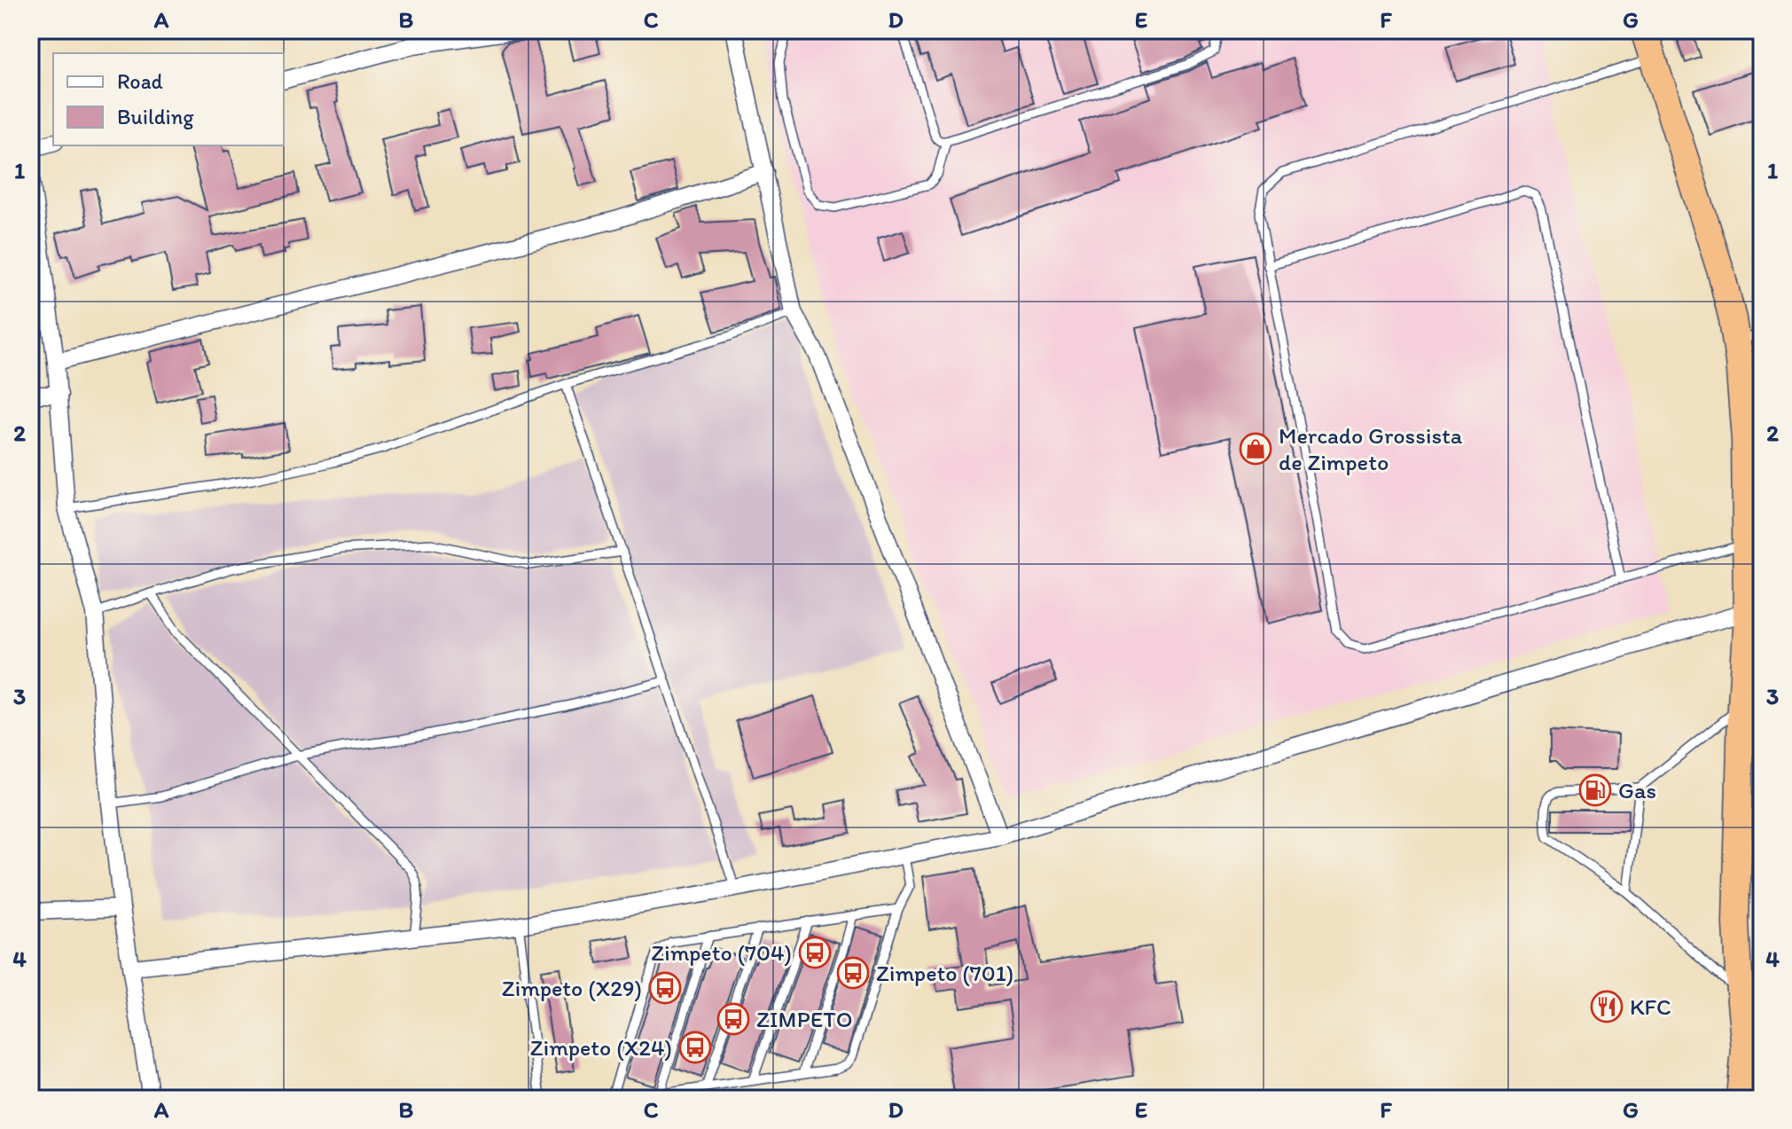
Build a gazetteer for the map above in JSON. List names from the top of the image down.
{
  "places": {
    "shop": ["Mercado Grossista de Zimpeto"],
    "fuel station": ["Gas"],
    "bus stop": [
      "Zimpeto (704)",
      "Zimpeto (701)",
      "Zimpeto (X29)",
      "ZIMPETO",
      "Zimpeto (X24)"
    ],
    "restaurant": ["KFC"]
  },
  "legend": ["Road", "Building"],
  "grid": {
    "columns": [
      "A",
      "B",
      "C",
      "D",
      "E",
      "F",
      "G"
    ],
    "rows": [
      "1",
      "2",
      "3",
      "4"
    ]
  }
}
